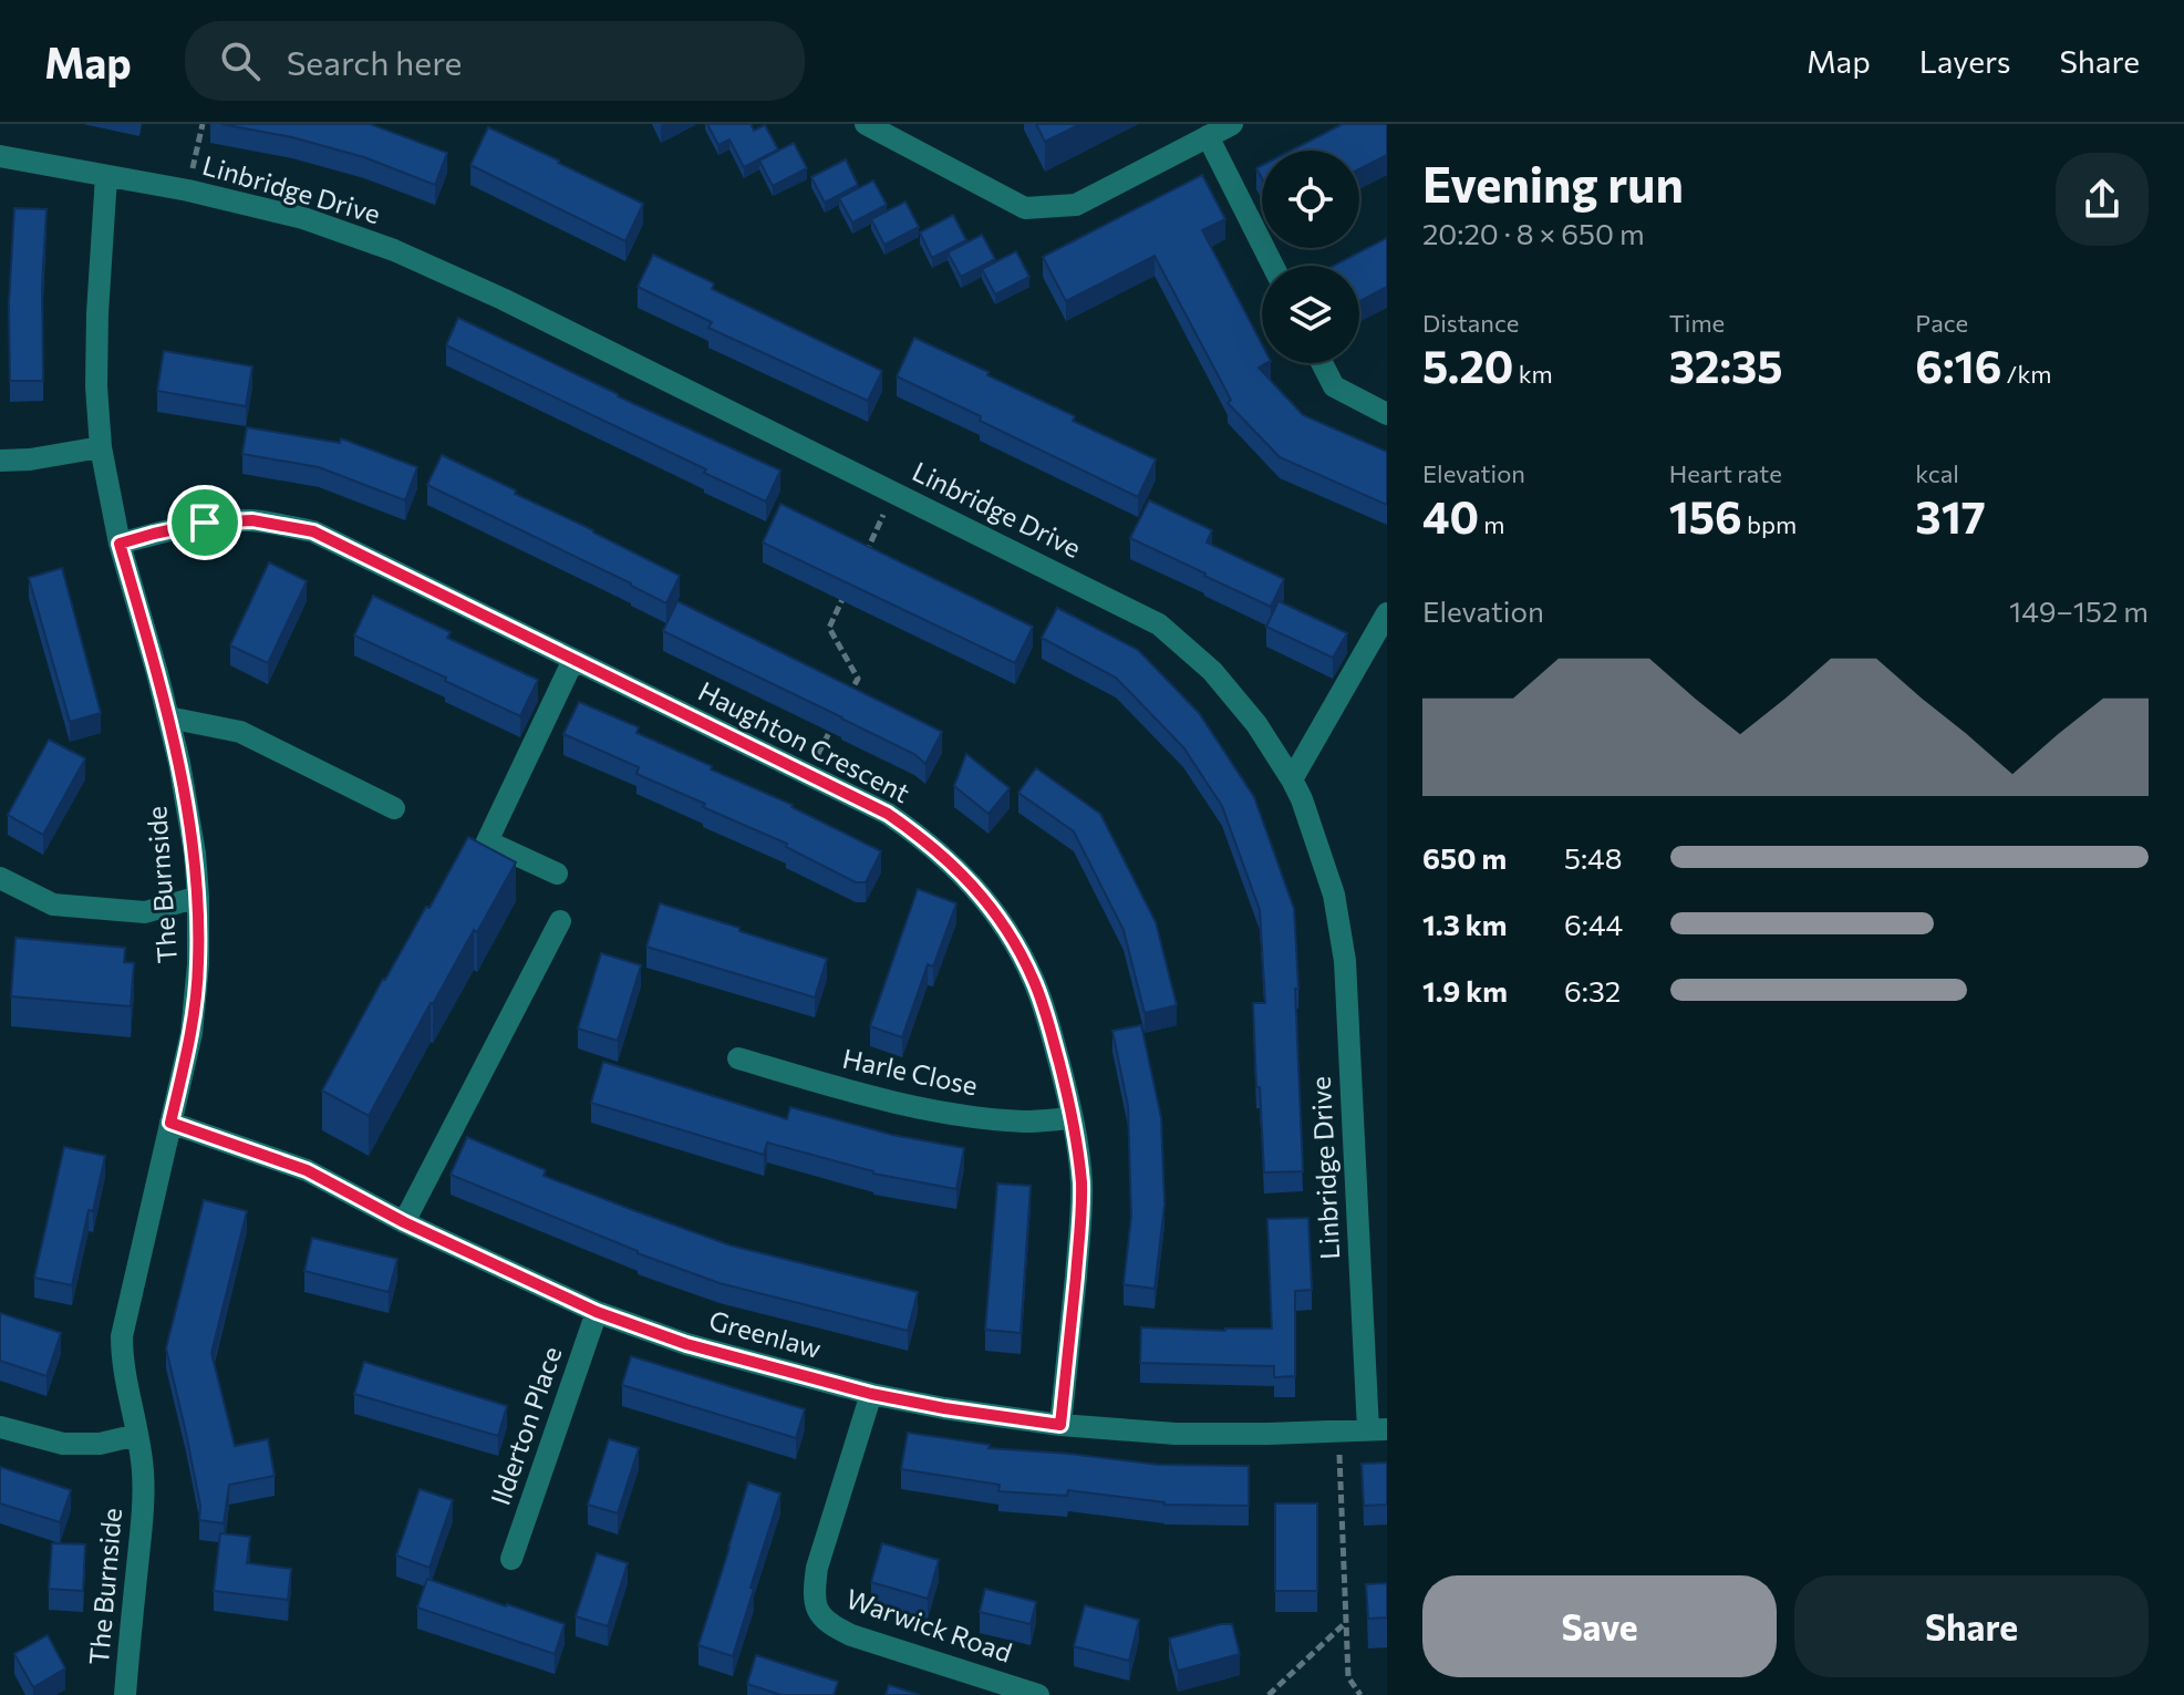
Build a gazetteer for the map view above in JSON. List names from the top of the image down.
{
  "streets": {
    "street": [
      "Linbridge Drive",
      "Haughton Crescent",
      "The Burnside",
      "Harle Close",
      "Greenlaw",
      "Ilderton Place",
      "Warwick Road"
    ]
  },
  "crossings": [
    ["Linbridge Drive", "The Burnside"],
    ["Linbridge Drive", "Greenlaw"],
    ["Haughton Crescent", "The Burnside"],
    ["Haughton Crescent", "Harle Close"],
    ["Haughton Crescent", "Greenlaw"],
    ["The Burnside", "Greenlaw"],
    ["Greenlaw", "Ilderton Place"],
    ["Greenlaw", "Warwick Road"]
  ],
  "page": {
    "header": "Map",
    "search": "Search here",
    "nav": ["Map", "Layers", "Share"],
    "heading": ["Evening run", "20:20 · 8 × 650 m"],
    "stats": [
      ["Distance", "5.20 km"],
      ["Time", "32:35"],
      ["Pace", "6:16 /km"],
      ["Elevation", "40 m"],
      ["Heart rate", "156 bpm"],
      ["kcal", "317"]
    ],
    "chart": ["Elevation", "149–152 m"],
    "list": [
      {
        "name": "650 m",
        "note": "5:48"
      },
      {
        "name": "1.3 km",
        "note": "6:44"
      },
      {
        "name": "1.9 km",
        "note": "6:32"
      }
    ],
    "buttons": ["Save", "Share"]
  }
}
